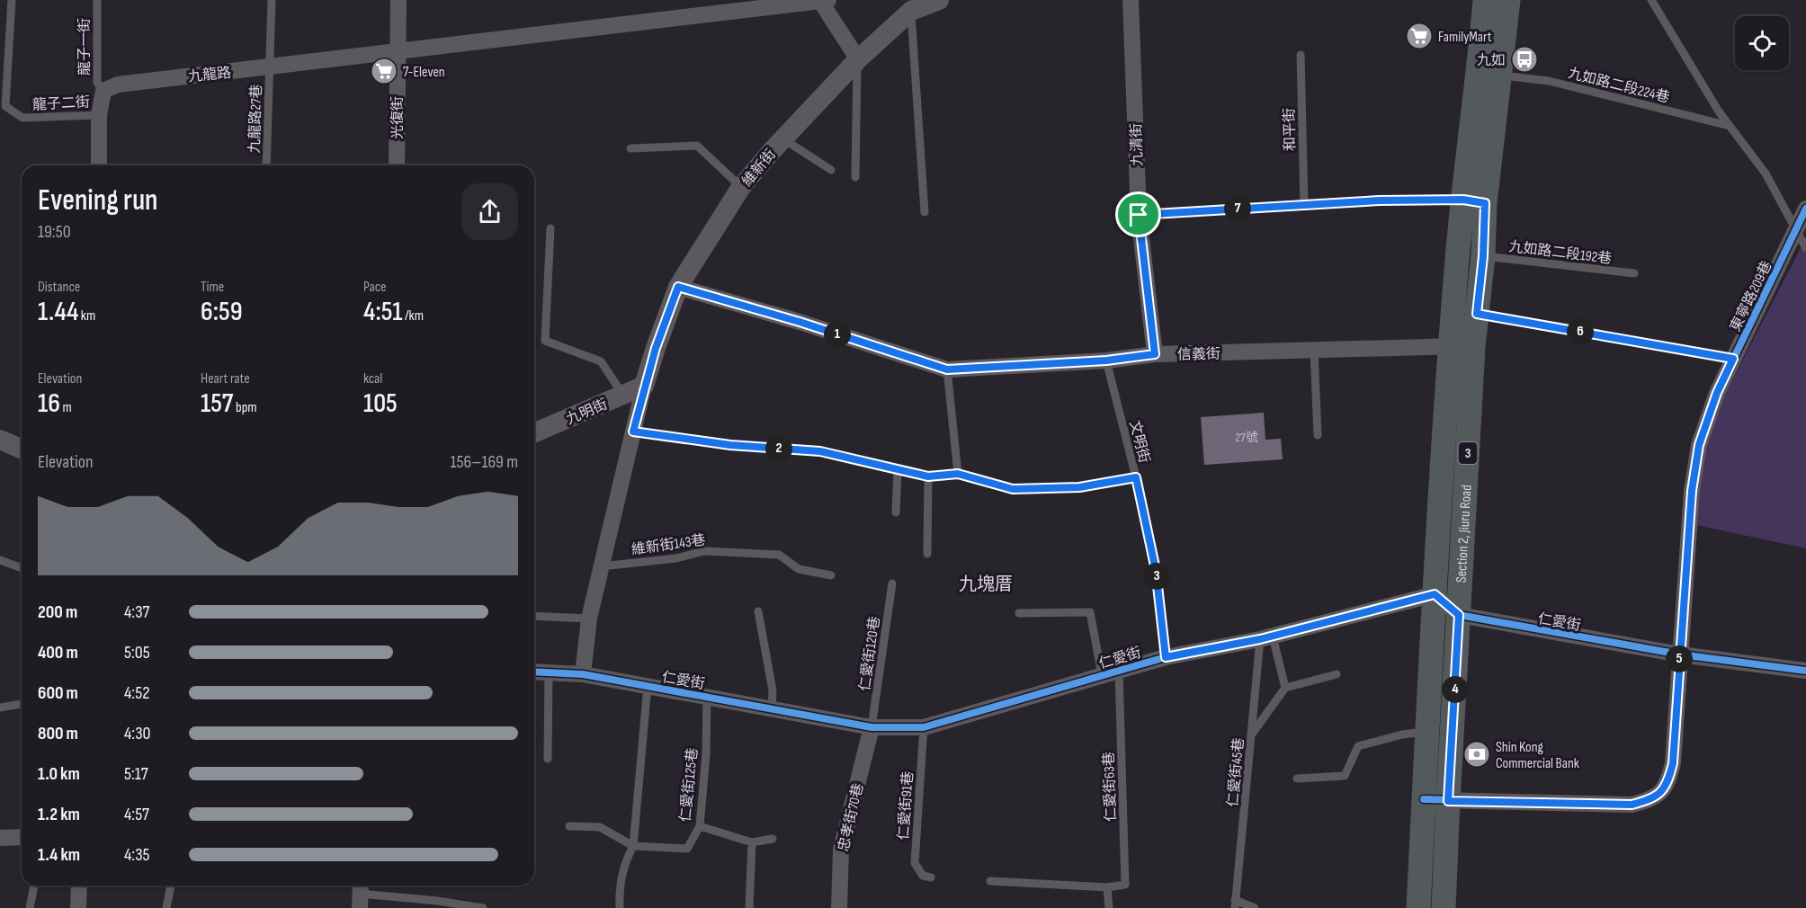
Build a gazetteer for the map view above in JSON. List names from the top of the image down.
{
  "streets": {
    "main road": ["3", "Section 2, Jiuru Road"],
    "street": [
      "九龍路",
      "光復街",
      "九清街",
      "維新街",
      "東寧路209巷",
      "信義街",
      "九明街",
      "仁愛街",
      "忠孝街70巷"
    ],
    "lane": [
      "龍子一街",
      "九如路二段224巷",
      "龍子二街",
      "九龍路27巷",
      "和平街",
      "九如路二段192巷",
      "文明街",
      "維新街143巷",
      "仁愛街120巷",
      "仁愛街45巷",
      "仁愛街125巷",
      "仁愛街63巷",
      "仁愛街91巷"
    ]
  },
  "crossings": [
    ["龍子一街", "九龍路"],
    ["九龍路", "光復街"],
    ["九龍路", "九龍路27巷"],
    ["九如路二段224巷", "Section 2, Jiuru Road"],
    ["九清街", "信義街"],
    ["維新街", "信義街"],
    ["維新街", "九明街"],
    ["九如路二段192巷", "Section 2, Jiuru Road"],
    ["東寧路209巷", "Section 2, Jiuru Road"],
    ["東寧路209巷", "仁愛街"],
    ["信義街", "文明街"],
    ["信義街", "Section 2, Jiuru Road"],
    ["文明街", "仁愛街"],
    ["Section 2, Jiuru Road", "仁愛街"],
    ["仁愛街", "仁愛街120巷"],
    ["仁愛街", "仁愛街45巷"],
    ["仁愛街", "仁愛街125巷"],
    ["仁愛街", "仁愛街63巷"],
    ["仁愛街", "仁愛街91巷"],
    ["仁愛街", "忠孝街70巷"],
    ["仁愛街120巷", "忠孝街70巷"]
  ],
  "districts": ["九塊厝"],
  "places": {
    "supermarket": ["FamilyMart", "7-Eleven"],
    "bus stop": ["九如"],
    "bank": ["Shin Kong Commercial Bank"]
  },
  "house_numbers": ["27號"],
  "page": {
    "heading": ["Evening run", "19:50"],
    "pins": [
      "7",
      "6",
      "1",
      "2",
      "3",
      "5",
      "4"
    ],
    "stats": [
      ["Distance", "1.44 km"],
      ["Time", "6:59"],
      ["Pace", "4:51 /km"],
      ["Elevation", "16 m"],
      ["Heart rate", "157 bpm"],
      ["kcal", "105"]
    ],
    "chart": ["Elevation", "156–169 m"],
    "list": [
      {
        "name": "200 m",
        "note": "4:37"
      },
      {
        "name": "400 m",
        "note": "5:05"
      },
      {
        "name": "600 m",
        "note": "4:52"
      },
      {
        "name": "800 m",
        "note": "4:30"
      },
      {
        "name": "1.0 km",
        "note": "5:17"
      },
      {
        "name": "1.2 km",
        "note": "4:57"
      },
      {
        "name": "1.4 km",
        "note": "4:35"
      }
    ]
  }
}
